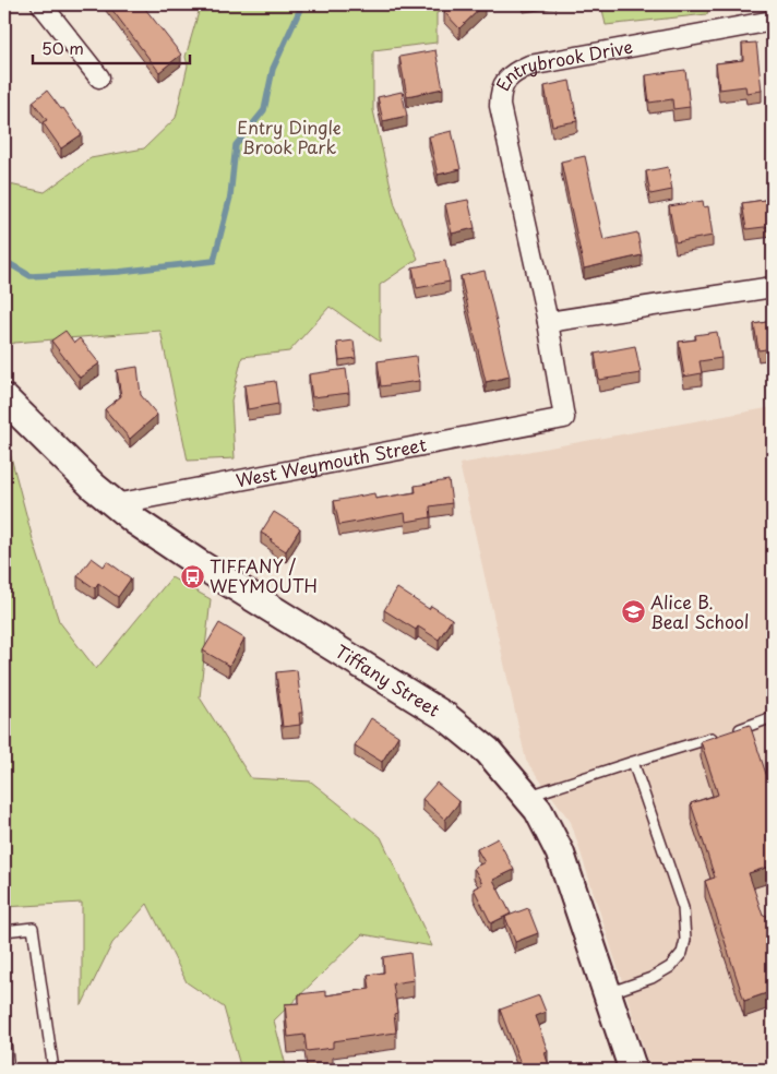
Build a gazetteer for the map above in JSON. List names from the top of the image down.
{
  "streets": {
    "main road": ["Tiffany Street"],
    "street": ["Entrybrook Drive", "West Weymouth Street"]
  },
  "crossings": [
    ["Entrybrook Drive", "West Weymouth Street"],
    ["West Weymouth Street", "Tiffany Street"]
  ],
  "parks": ["Entry Dingle Brook Park"],
  "places": {
    "bus stop": ["TIFFANY / WEYMOUTH"],
    "school or university": ["Alice B. Beal School"]
  },
  "scale_bar": "50 m"
}
